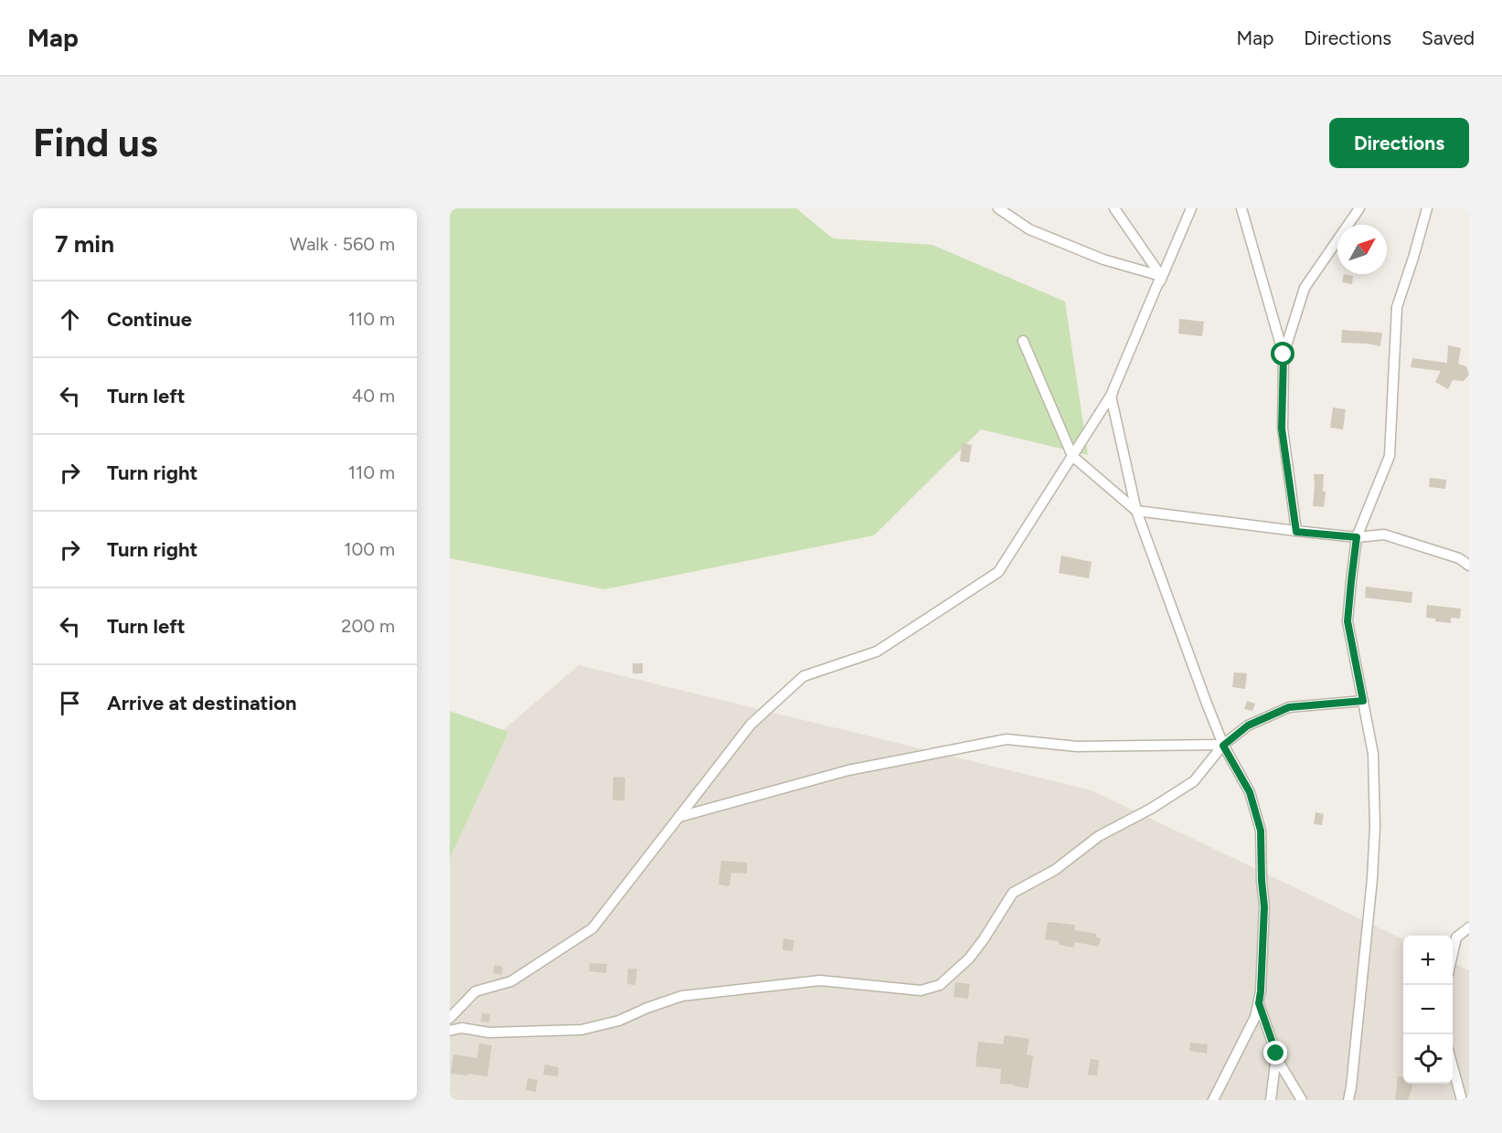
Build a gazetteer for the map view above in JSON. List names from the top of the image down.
{
  "north": "top right",
  "page": {
    "header": "Map",
    "nav": ["Map", "Directions", "Saved"],
    "buttons": "Directions",
    "title": "Find us",
    "heading": ["7 min", "Walk · 560 m"],
    "list": [
      ["Continue", "110 m"],
      ["Turn left", "40 m"],
      ["Turn right", "110 m"],
      ["Turn right", "100 m"],
      ["Turn left", "200 m"],
      "Arrive at destination"
    ],
    "map_buttons": ["+", "−"]
  }
}
